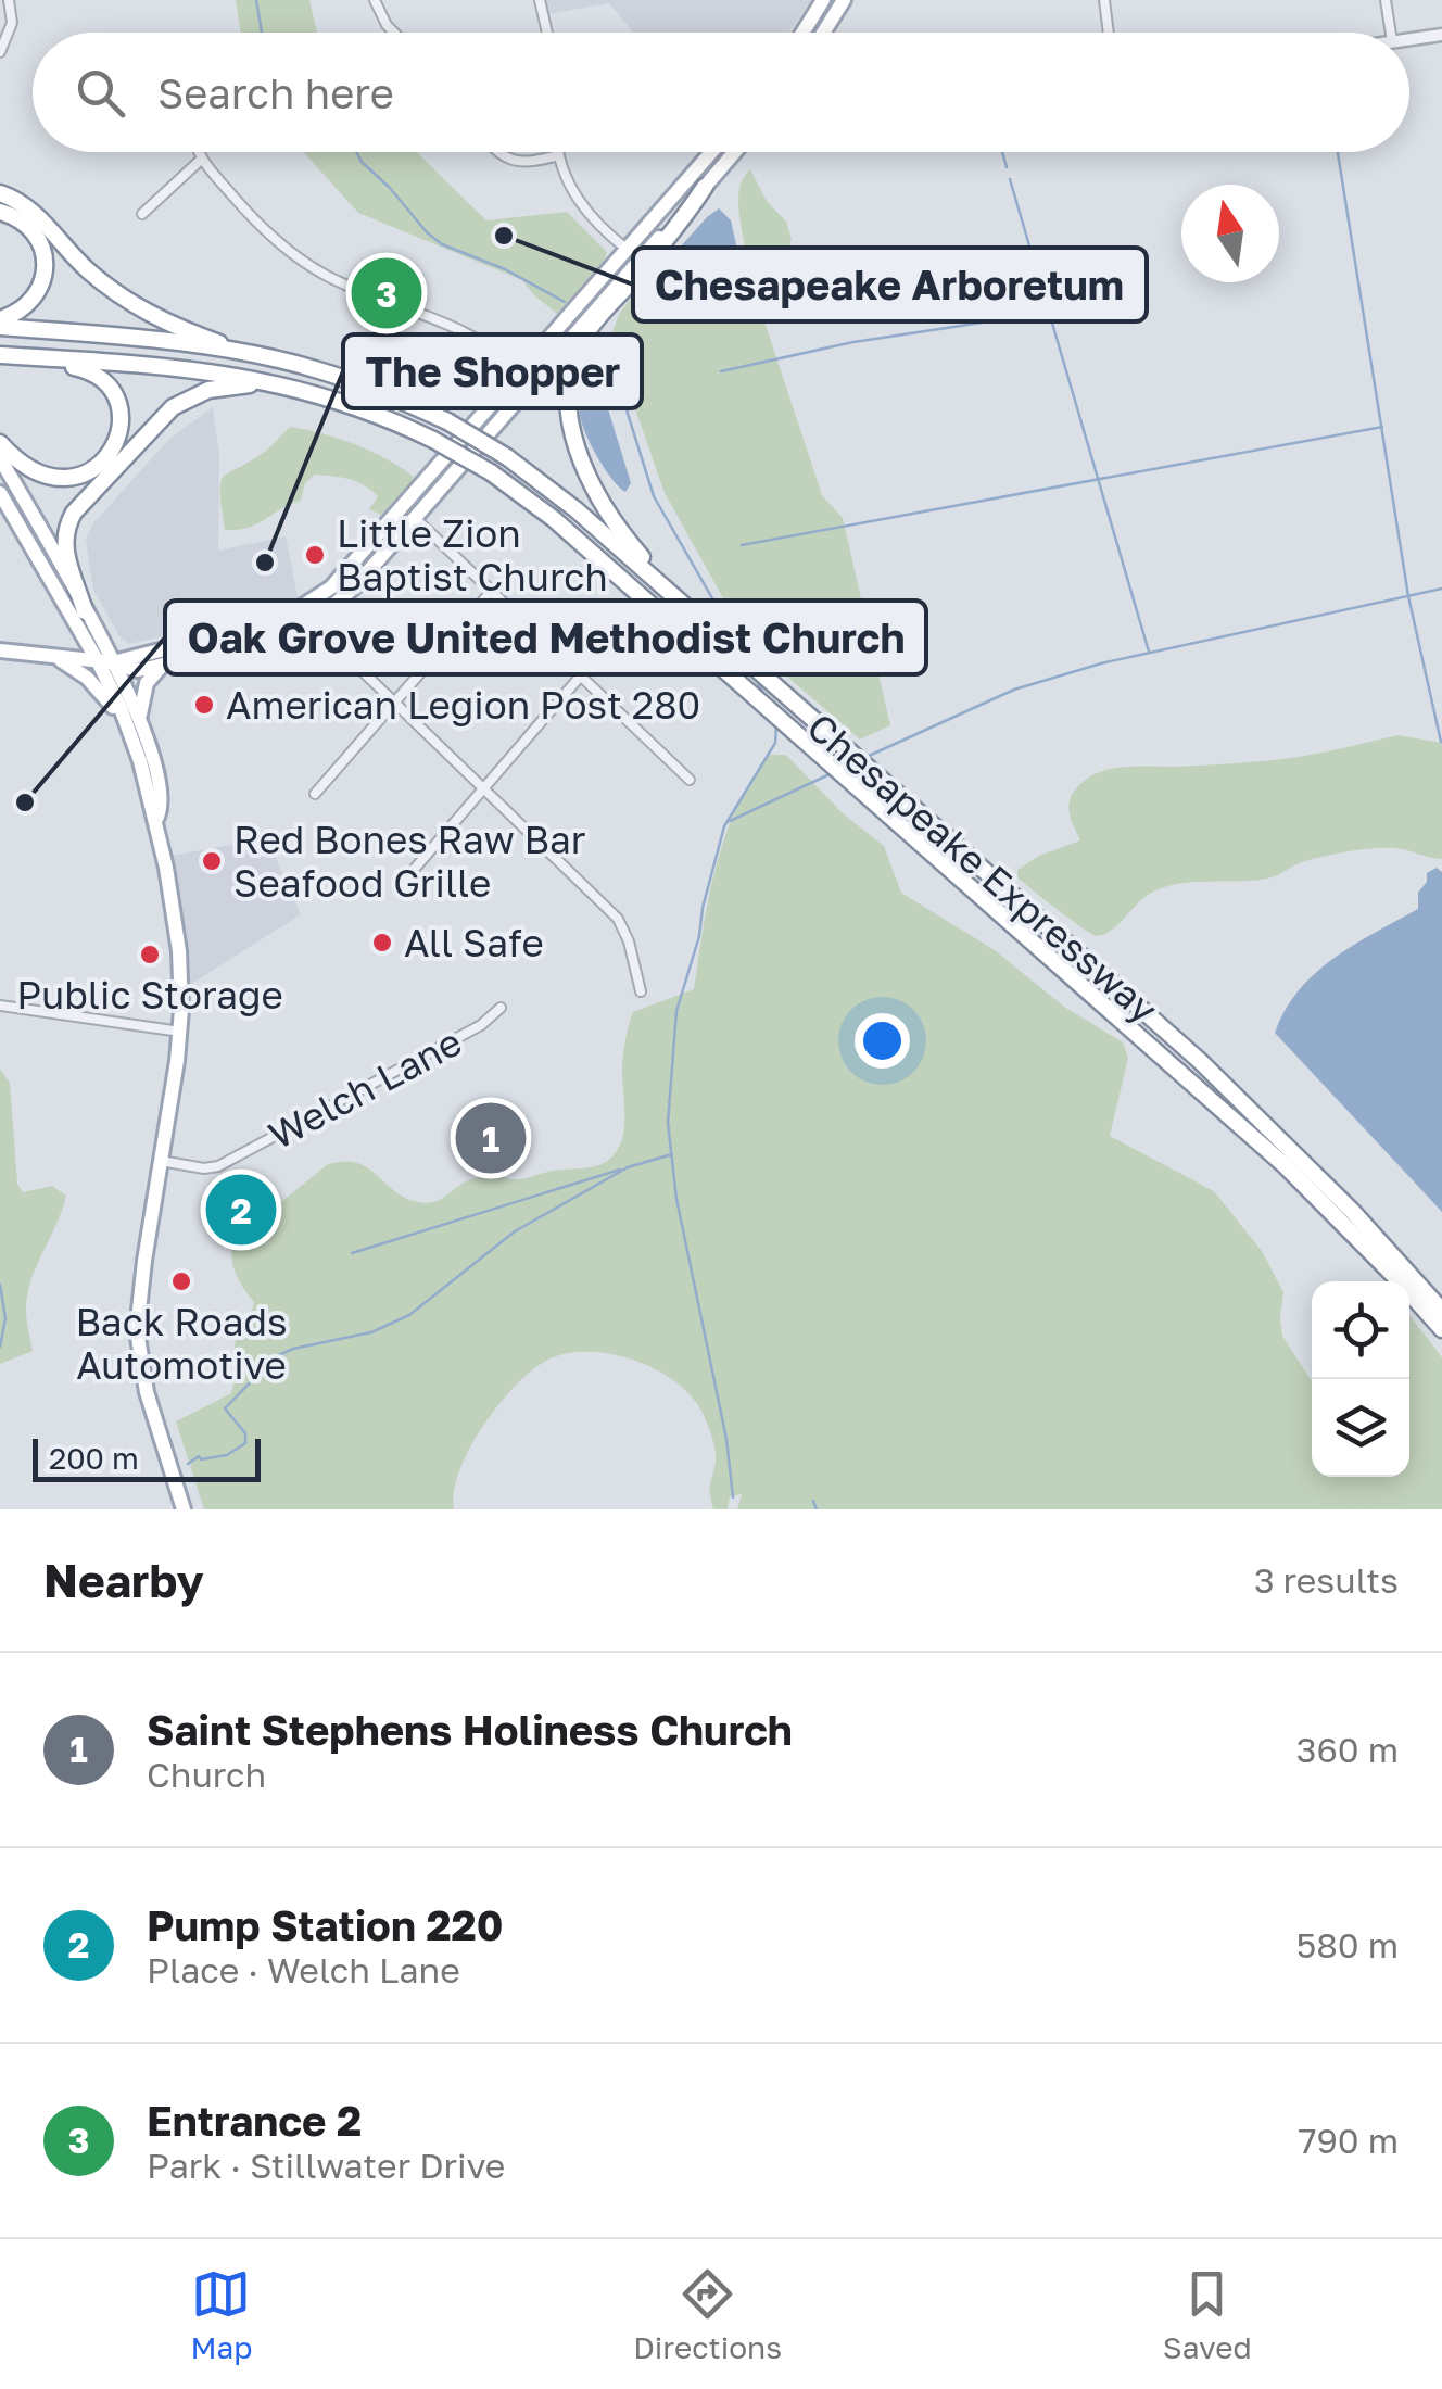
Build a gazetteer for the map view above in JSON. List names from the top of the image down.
{
  "streets": {
    "highway": ["Chesapeake Expressway"],
    "street": ["Welch Lane"]
  },
  "places": [
    "Chesapeake Arboretum",
    "Little Zion Baptist Church",
    "The Shopper",
    "American Legion Post 280",
    "Oak Grove United Methodist Church",
    "Red Bones Raw Bar Seafood Grille",
    "All Safe",
    "Public Storage",
    "Back Roads Automotive"
  ],
  "scale_bar": "200 m",
  "north": "top",
  "page": {
    "search": "Search here",
    "pins": ["3", "1", "2"],
    "scale": "200 m",
    "heading": ["Nearby", "3 results"],
    "list": [
      {
        "mark": "1",
        "name": "Saint Stephens Holiness Church",
        "note": "Church",
        "value": "360 m"
      },
      {
        "mark": "2",
        "name": "Pump Station 220",
        "note": "Place · Welch Lane",
        "value": "580 m"
      },
      {
        "mark": "3",
        "name": "Entrance 2",
        "note": "Park · Stillwater Drive",
        "value": "790 m"
      }
    ],
    "nav": ["Map", "Directions", "Saved"]
  }
}
